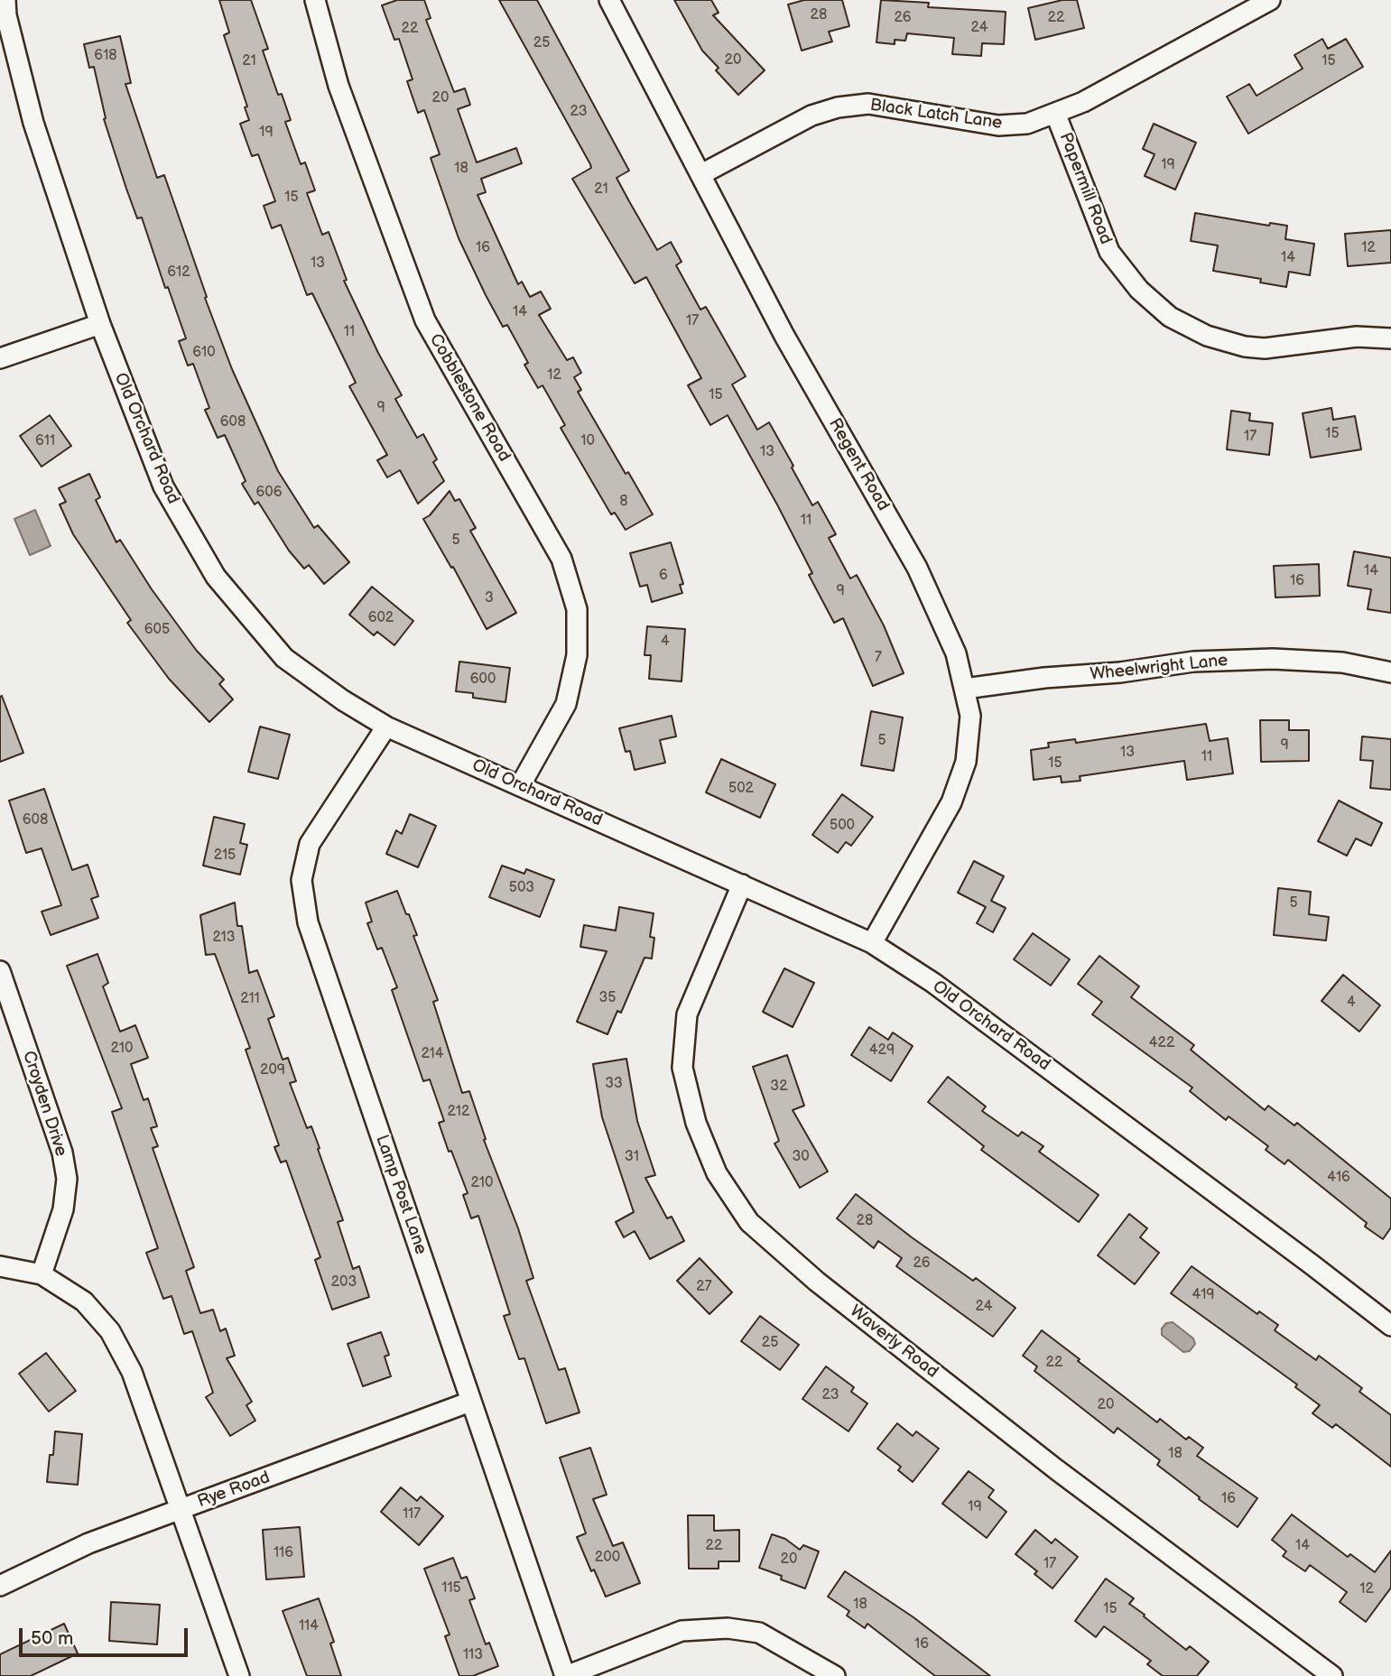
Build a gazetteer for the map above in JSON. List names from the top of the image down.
{
  "streets": {
    "street": [
      "Black Latch Lane",
      "Papermill Road",
      "Cobblestone Road",
      "Old Orchard Road",
      "Regent Road",
      "Wheelwright Lane",
      "Croyden Drive",
      "Lamp Post Lane",
      "Waverly Road",
      "Rye Road"
    ]
  },
  "crossings": [
    ["Black Latch Lane", "Papermill Road"],
    ["Black Latch Lane", "Regent Road"],
    ["Cobblestone Road", "Old Orchard Road"],
    ["Old Orchard Road", "Regent Road"],
    ["Old Orchard Road", "Lamp Post Lane"],
    ["Old Orchard Road", "Waverly Road"],
    ["Regent Road", "Wheelwright Lane"],
    ["Lamp Post Lane", "Rye Road"]
  ],
  "house_numbers": [
    "28",
    "26",
    "22",
    "24",
    "22",
    "25",
    "618",
    "20",
    "21",
    "15",
    "20",
    "23",
    "19",
    "19",
    "18",
    "21",
    "15",
    "16",
    "12",
    "14",
    "13",
    "612",
    "14",
    "17",
    "11",
    "610",
    "12",
    "15",
    "9",
    "608",
    "15",
    "17",
    "611",
    "10",
    "13",
    "606",
    "8",
    "11",
    "5",
    "14",
    "6",
    "16",
    "9",
    "3",
    "602",
    "605",
    "4",
    "7",
    "600",
    "5",
    "9",
    "13",
    "11",
    "15",
    "502",
    "608",
    "500",
    "215",
    "503",
    "5",
    "213",
    "35",
    "211",
    "4",
    "422",
    "210",
    "429",
    "214",
    "209",
    "33",
    "32",
    "212",
    "31",
    "30",
    "416",
    "210",
    "28",
    "26",
    "203",
    "27",
    "419",
    "24",
    "25",
    "22",
    "23",
    "20",
    "18",
    "16",
    "19",
    "117",
    "22",
    "14",
    "116",
    "200",
    "20",
    "17",
    "115",
    "12",
    "18",
    "15",
    "114",
    "16",
    "113"
  ],
  "scale_bar": "50 m"
}
